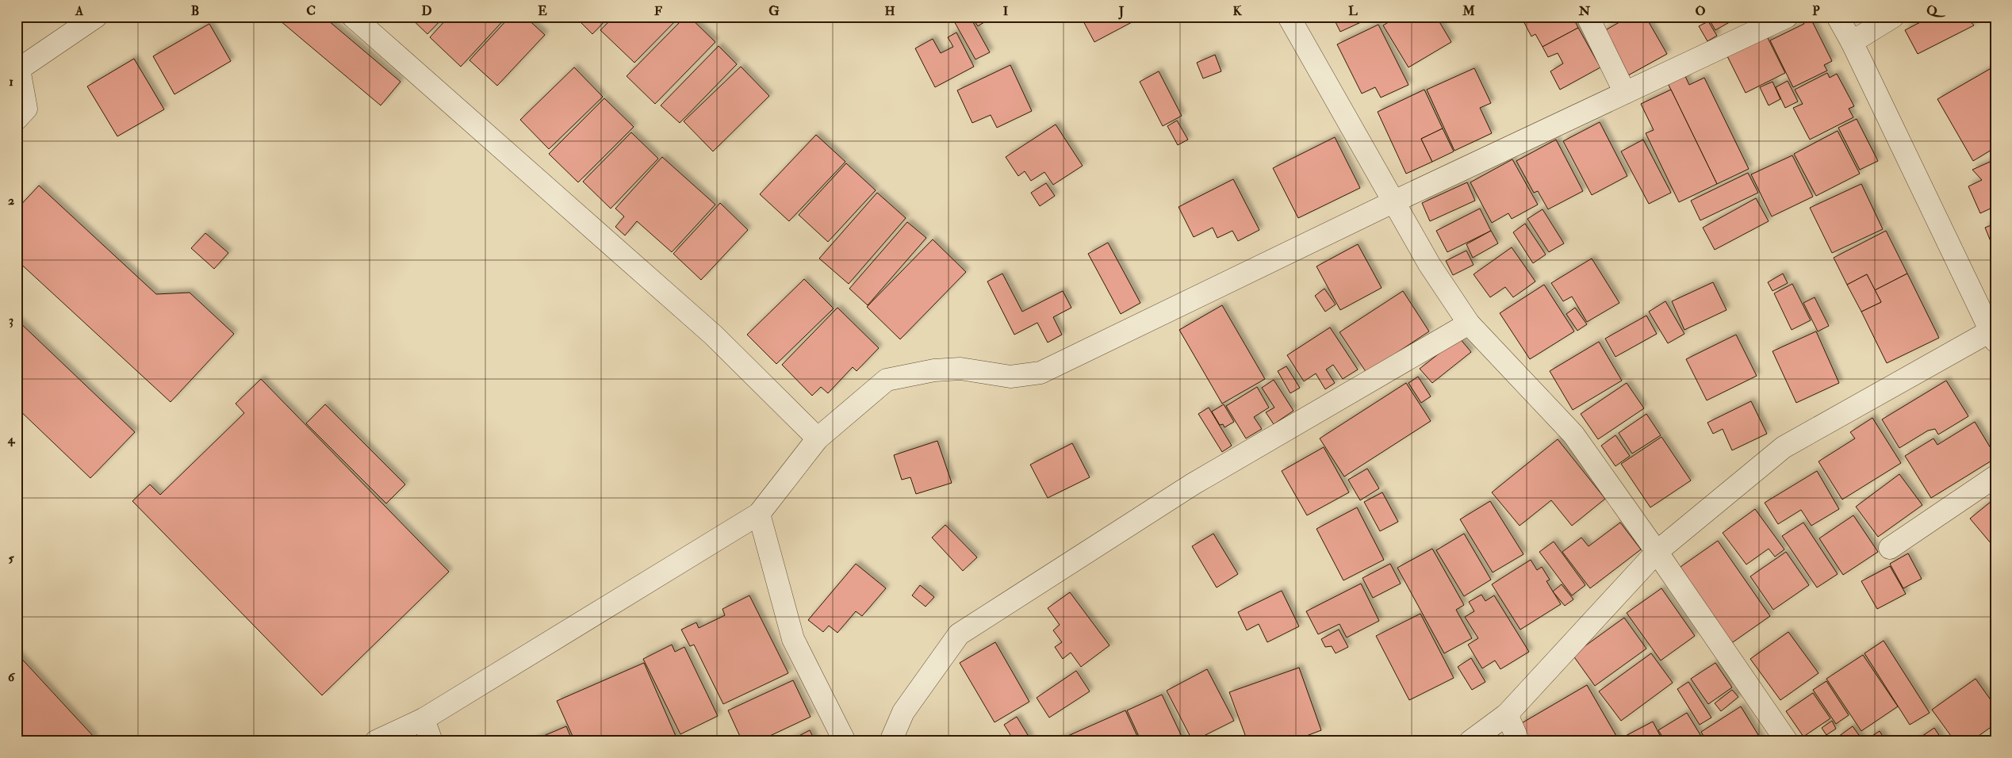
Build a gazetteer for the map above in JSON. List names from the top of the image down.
{
  "grid": {
    "columns": [
      "A",
      "B",
      "C",
      "D",
      "E",
      "F",
      "G",
      "H",
      "I",
      "J",
      "K",
      "L",
      "M",
      "N",
      "O",
      "P",
      "Q"
    ],
    "rows": [
      "1",
      "2",
      "3",
      "4",
      "5",
      "6"
    ]
  }
}
